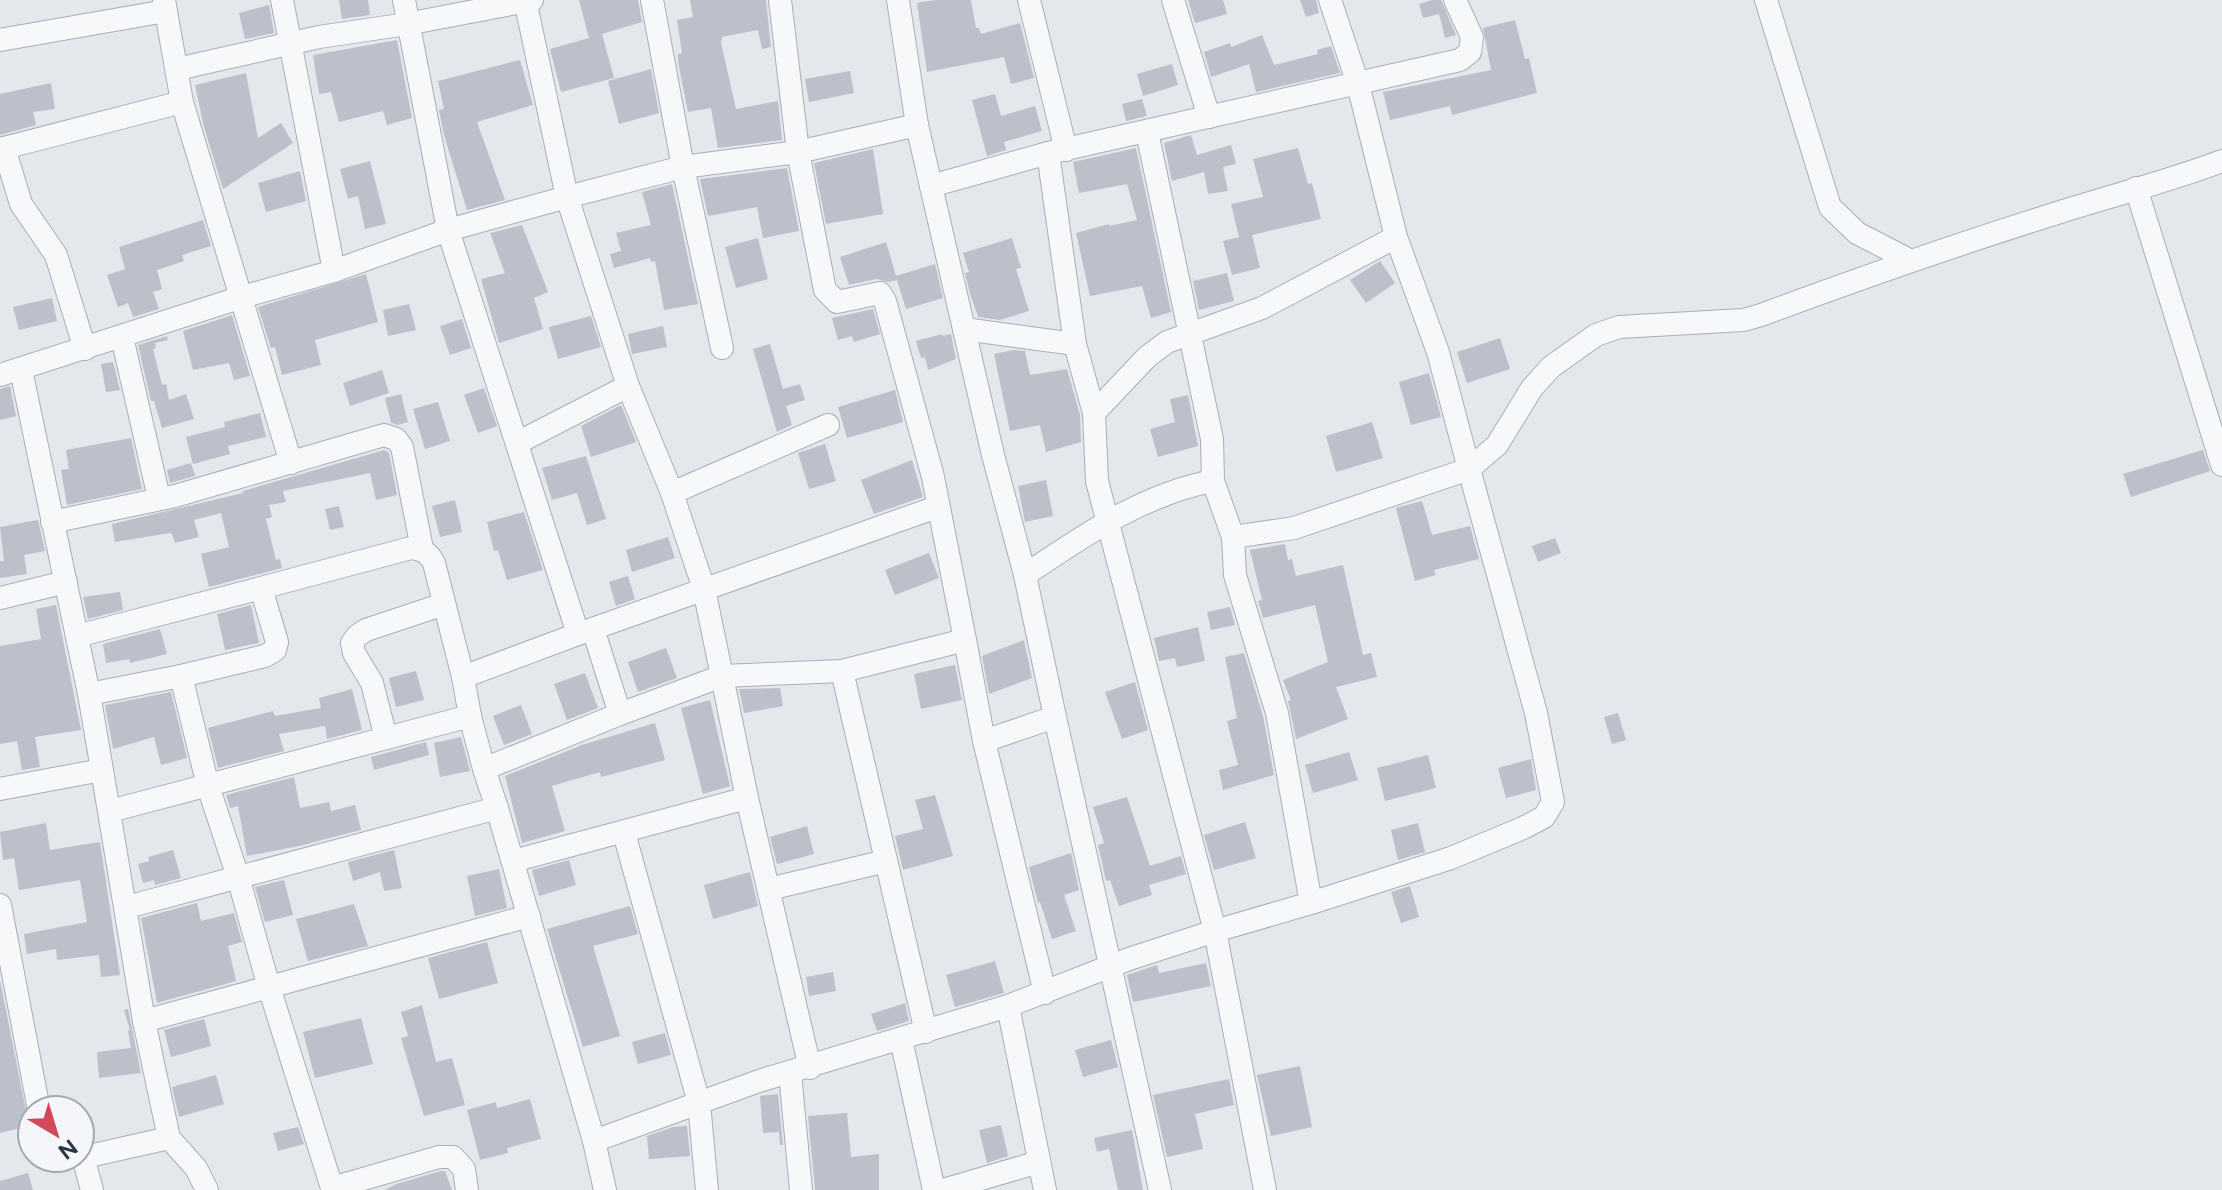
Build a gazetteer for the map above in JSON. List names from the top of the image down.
{
  "north": "bottom right"
}
